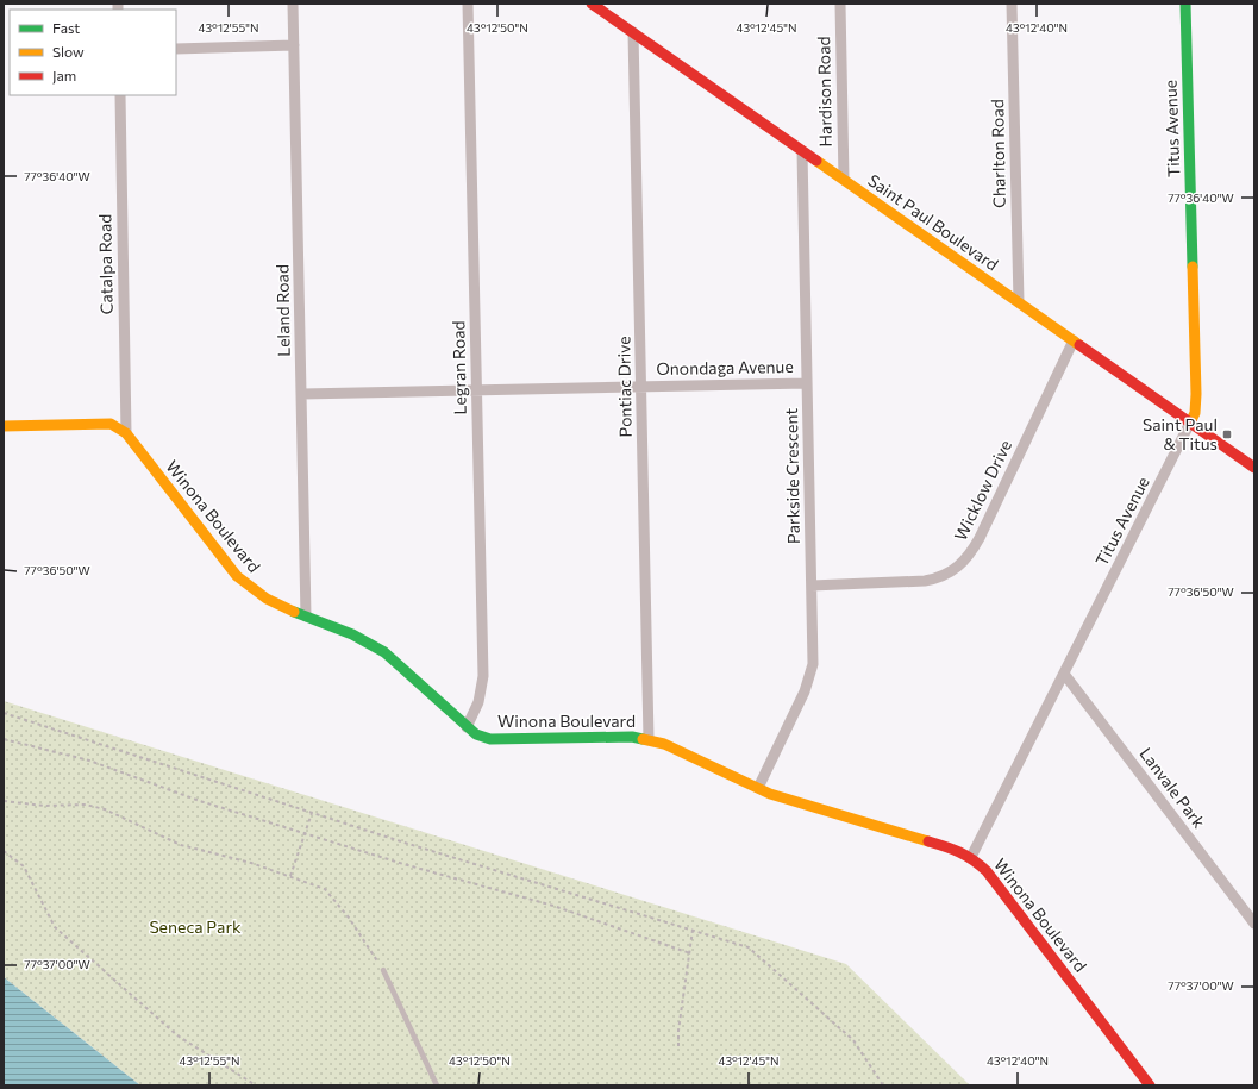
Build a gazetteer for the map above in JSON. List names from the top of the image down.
{
  "streets": {
    "street": [
      "Hardison Road",
      "Titus Avenue",
      "Charlton Road",
      "Saint Paul Boulevard",
      "Catalpa Road",
      "Leland Road",
      "Legran Road",
      "Onondaga Avenue",
      "Pontiac Drive",
      "Parkside Crescent",
      "Wicklow Drive",
      "Winona Boulevard",
      "Lanvale Park"
    ]
  },
  "crossings": [
    ["Hardison Road", "Saint Paul Boulevard"],
    ["Titus Avenue", "Saint Paul Boulevard"],
    ["Titus Avenue", "Winona Boulevard"],
    ["Titus Avenue", "Lanvale Park"],
    ["Charlton Road", "Saint Paul Boulevard"],
    ["Saint Paul Boulevard", "Pontiac Drive"],
    ["Saint Paul Boulevard", "Parkside Crescent"],
    ["Saint Paul Boulevard", "Wicklow Drive"],
    ["Catalpa Road", "Winona Boulevard"],
    ["Leland Road", "Onondaga Avenue"],
    ["Leland Road", "Winona Boulevard"],
    ["Legran Road", "Onondaga Avenue"],
    ["Legran Road", "Winona Boulevard"],
    ["Onondaga Avenue", "Pontiac Drive"],
    ["Onondaga Avenue", "Parkside Crescent"],
    ["Pontiac Drive", "Winona Boulevard"],
    ["Parkside Crescent", "Wicklow Drive"],
    ["Parkside Crescent", "Winona Boulevard"]
  ],
  "parks": ["Seneca Park"],
  "places": {
    "transit": ["Saint Paul & Titus"]
  },
  "legend": ["Fast", "Slow", "Jam"],
  "coordinates": [
    "43°12'55\"N",
    "43°12'50\"N",
    "43°12'45\"N",
    "43°12'40\"N",
    "77°36'40\"W",
    "77°36'50\"W",
    "77°37'00\"W"
  ]
}
